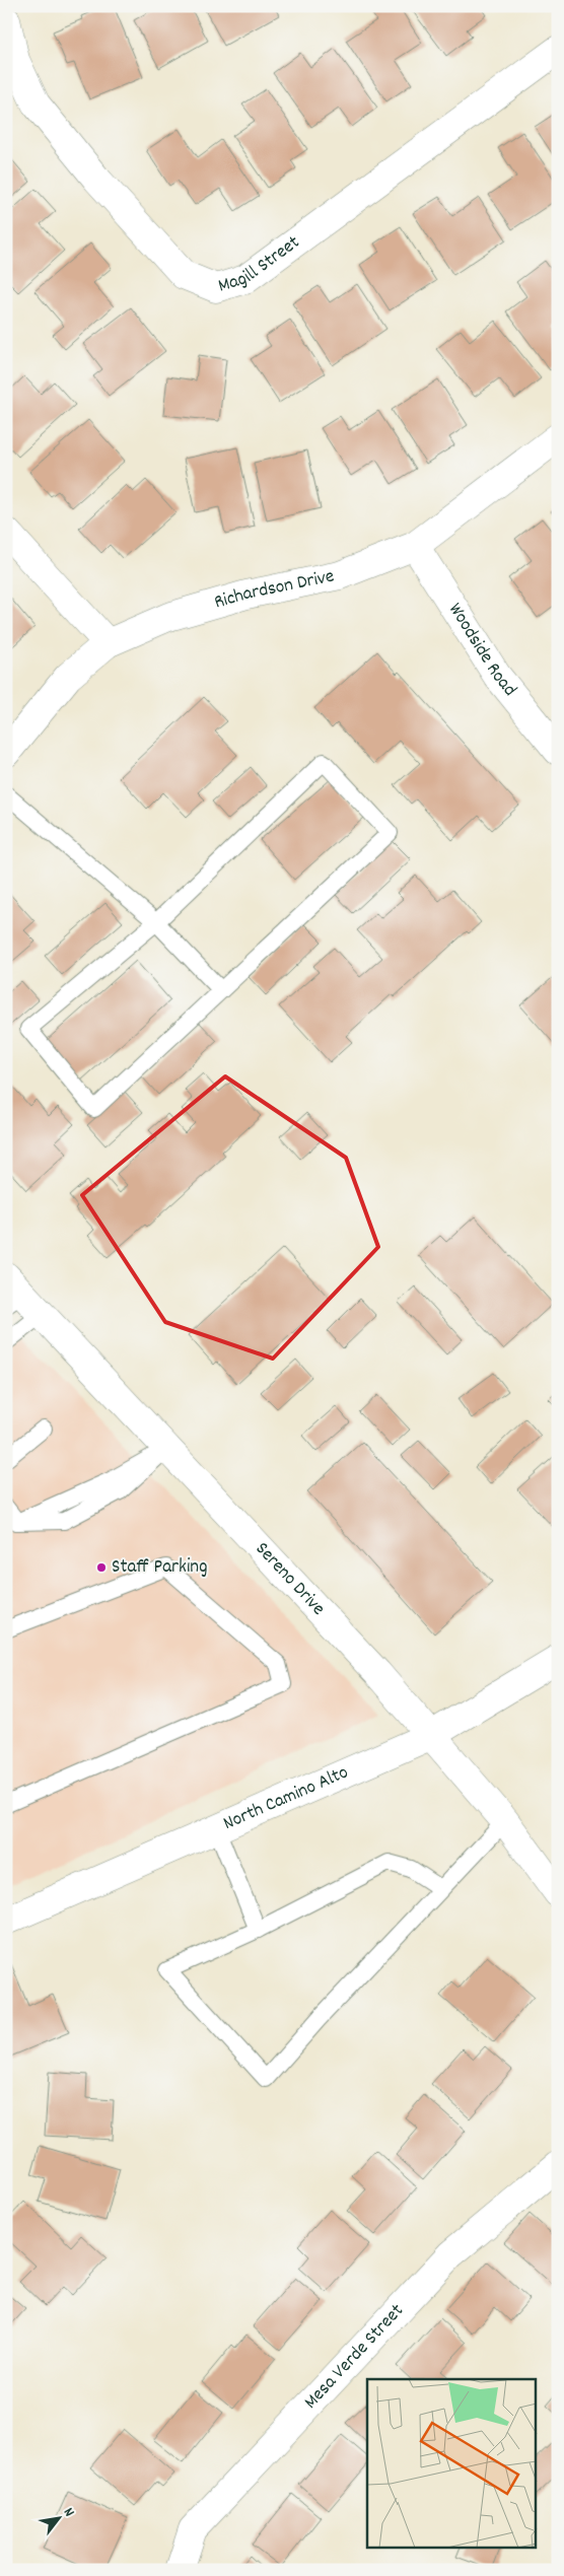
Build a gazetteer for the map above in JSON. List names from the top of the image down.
{
  "streets": {
    "street": [
      "Magill Street",
      "Richardson Drive",
      "Woodside Road",
      "Sereno Drive",
      "North Camino Alto",
      "Mesa Verde Street"
    ]
  },
  "crossings": [
    ["Richardson Drive", "Woodside Road"],
    ["Sereno Drive", "North Camino Alto"]
  ],
  "places": ["Staff Parking"],
  "north": "top right"
}
